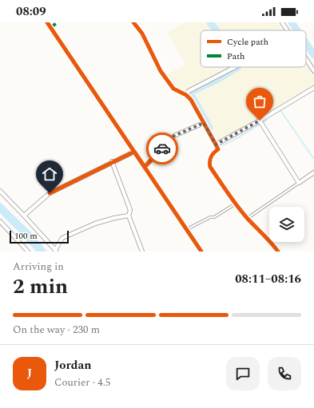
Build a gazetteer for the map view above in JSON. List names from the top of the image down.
{
  "legend": ["Cycle path", "Path"],
  "scale_bar": "100 m",
  "page": {
    "status": "08:09",
    "scale": "100 m",
    "heading": ["2 min", "Arriving in", "08:11–08:16"],
    "panel": ["Jordan", "Courier · 4.5"],
    "bar": "On the way · 230 m",
    "round": "J"
  }
}
